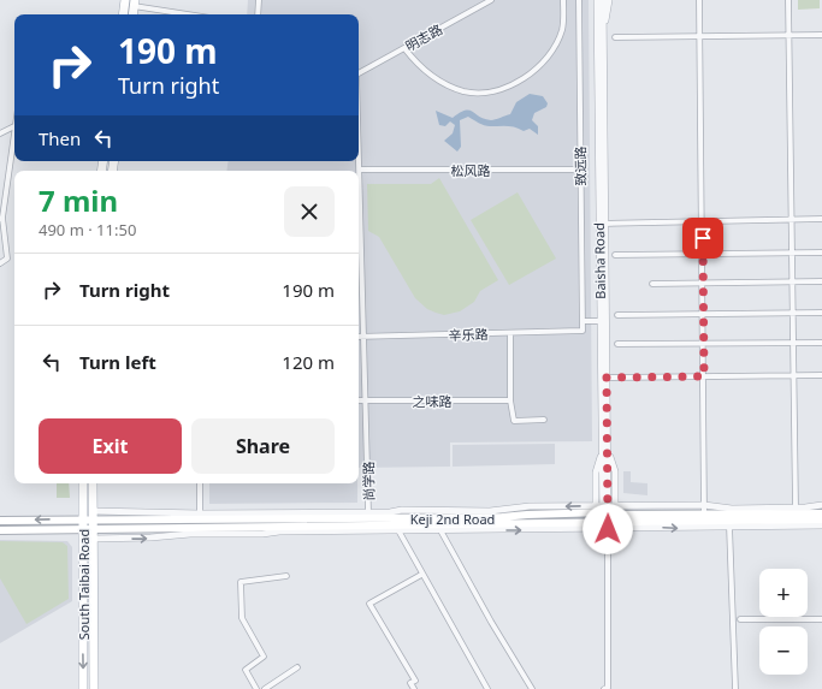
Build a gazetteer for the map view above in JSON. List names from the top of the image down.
{
  "streets": {
    "main road": ["Keji 2nd Road", "South Taibai Road"],
    "street": [
      "明志路",
      "致远路",
      "松风路",
      "Baisha Road",
      "辛乐路",
      "之味路",
      "尚学路"
    ]
  },
  "crossings": [
    ["致远路", "松风路"],
    ["致远路", "辛乐路"],
    ["松风路", "尚学路"],
    ["Baisha Road", "Keji 2nd Road"],
    ["辛乐路", "尚学路"],
    ["之味路", "尚学路"],
    ["Keji 2nd Road", "South Taibai Road"]
  ],
  "page": {
    "turn": ["190 m", "Turn right"],
    "then": "Then",
    "heading": ["7 min", "490 m · 11:50"],
    "list": [
      {
        "name": "Turn right",
        "value": "190 m"
      },
      {
        "name": "Turn left",
        "value": "120 m"
      }
    ],
    "buttons": ["Exit", "Share"],
    "map_buttons": ["+", "−"]
  }
}
